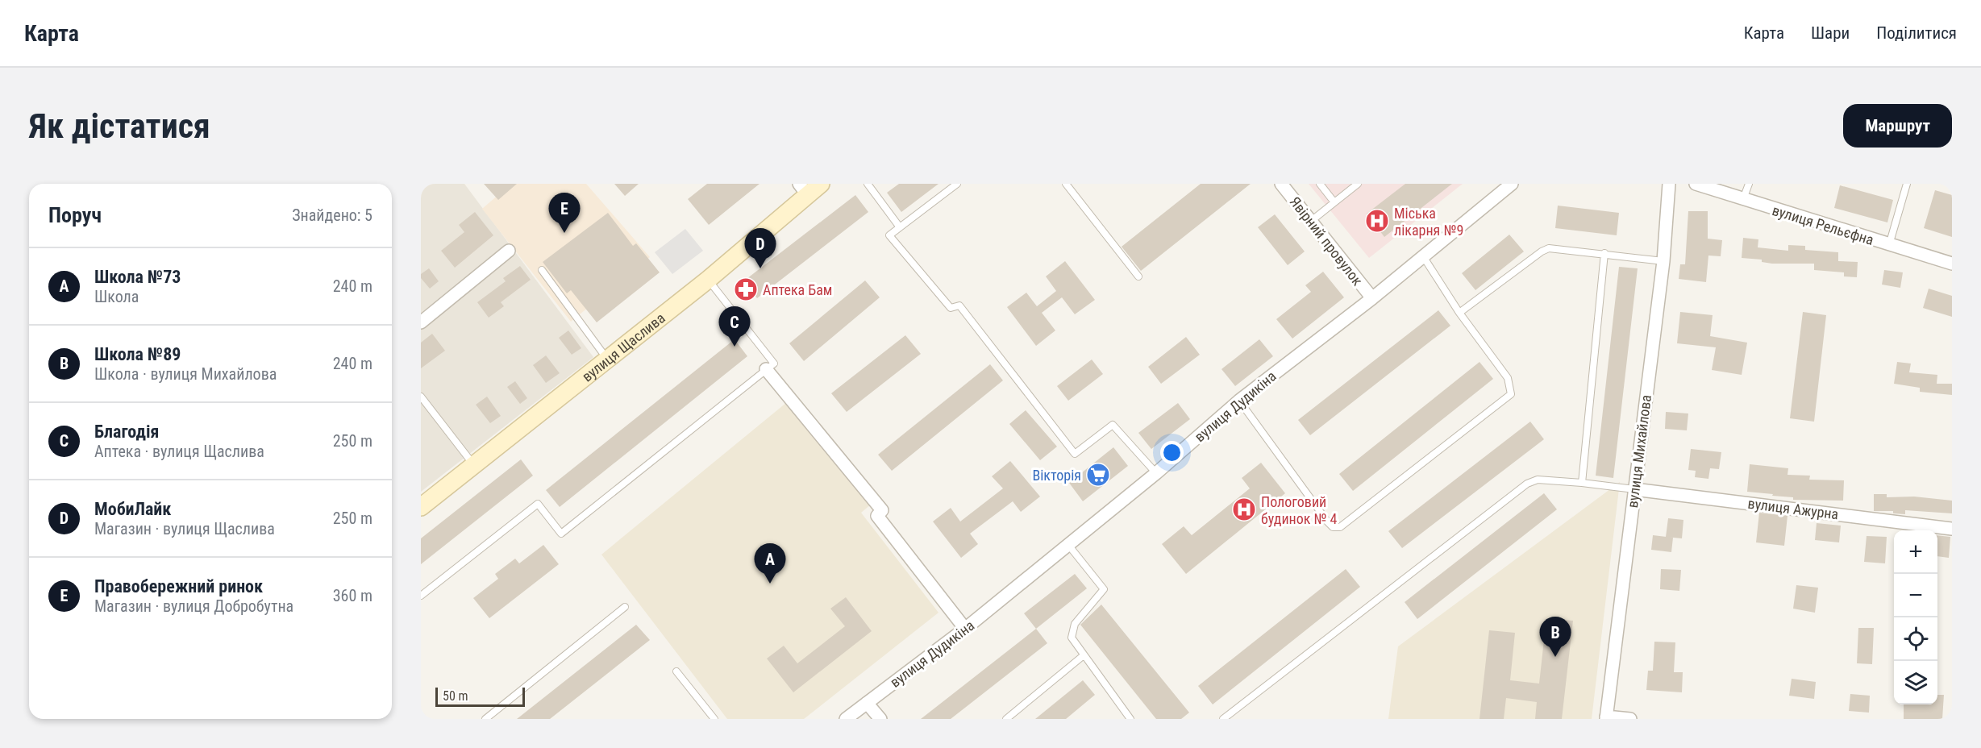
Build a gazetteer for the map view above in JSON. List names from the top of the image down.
{
  "streets": {
    "street": [
      "вулиця Рельєфна",
      "Явірний провулок",
      "вулиця Щаслива",
      "вулиця Дудикіна",
      "вулиця Михайлова",
      "вулиця Ажурна"
    ]
  },
  "crossings": [
    ["Явірний провулок", "вулиця Дудикіна"],
    ["вулиця Михайлова", "вулиця Ажурна"]
  ],
  "places": {
    "hospital": ["Міська лікарня №9", "Пологовий будинок № 4"],
    "pharmacy": ["Аптека Бам"],
    "supermarket": ["Вікторія"]
  },
  "scale_bar": "50 m",
  "page": {
    "header": "Карта",
    "nav": ["Карта", "Шари", "Поділитися"],
    "buttons": "Маршрут",
    "title": "Як дістатися",
    "heading": ["Поруч", "Знайдено: 5"],
    "pins": [
      "E",
      "D",
      "C",
      "A",
      "B"
    ],
    "list": [
      {
        "mark": "A",
        "name": "Школа №73",
        "note": "Школа",
        "value": "240 m"
      },
      {
        "mark": "B",
        "name": "Школа №89",
        "note": "Школа · вулиця Михайлова",
        "value": "240 m"
      },
      {
        "mark": "C",
        "name": "Благодія",
        "note": "Аптека · вулиця Щаслива",
        "value": "250 m"
      },
      {
        "mark": "D",
        "name": "МобиЛайк",
        "note": "Магазин · вулиця Щаслива",
        "value": "250 m"
      },
      {
        "mark": "E",
        "name": "Правобережний ринок",
        "note": "Магазин · вулиця Добробутна",
        "value": "360 m"
      }
    ],
    "map_buttons": ["+", "−"],
    "scale": "50 m"
  }
}
